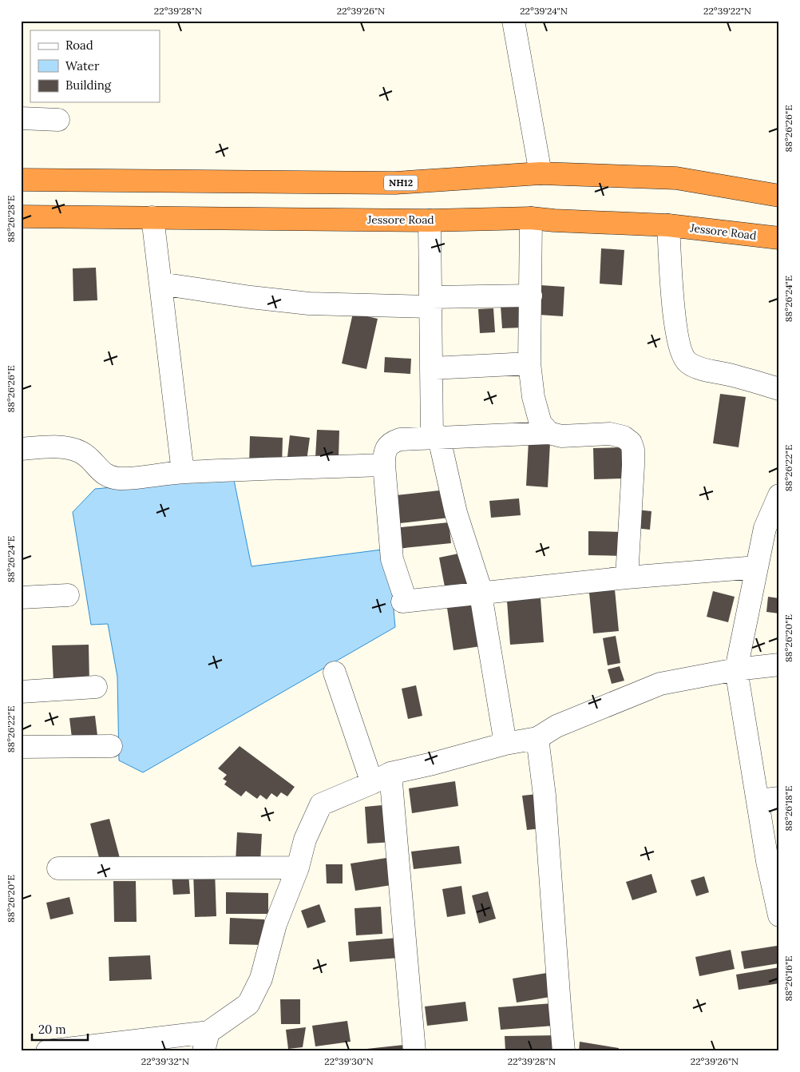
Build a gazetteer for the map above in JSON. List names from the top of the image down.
{
  "streets": {
    "highway": ["NH12", "Jessore Road"]
  },
  "legend": ["Road", "Water", "Building"],
  "scale_bar": "20 m",
  "coordinates": [
    "22°39'28\"N",
    "22°39'26\"N",
    "22°39'24\"N",
    "22°39'22\"N",
    "88°26'26\"E",
    "88°26'28\"E",
    "88°26'24\"E",
    "88°26'22\"E",
    "88°26'20\"E",
    "88°26'18\"E",
    "88°26'16\"E",
    "22°39'32\"N",
    "22°39'30\"N"
  ]
}
